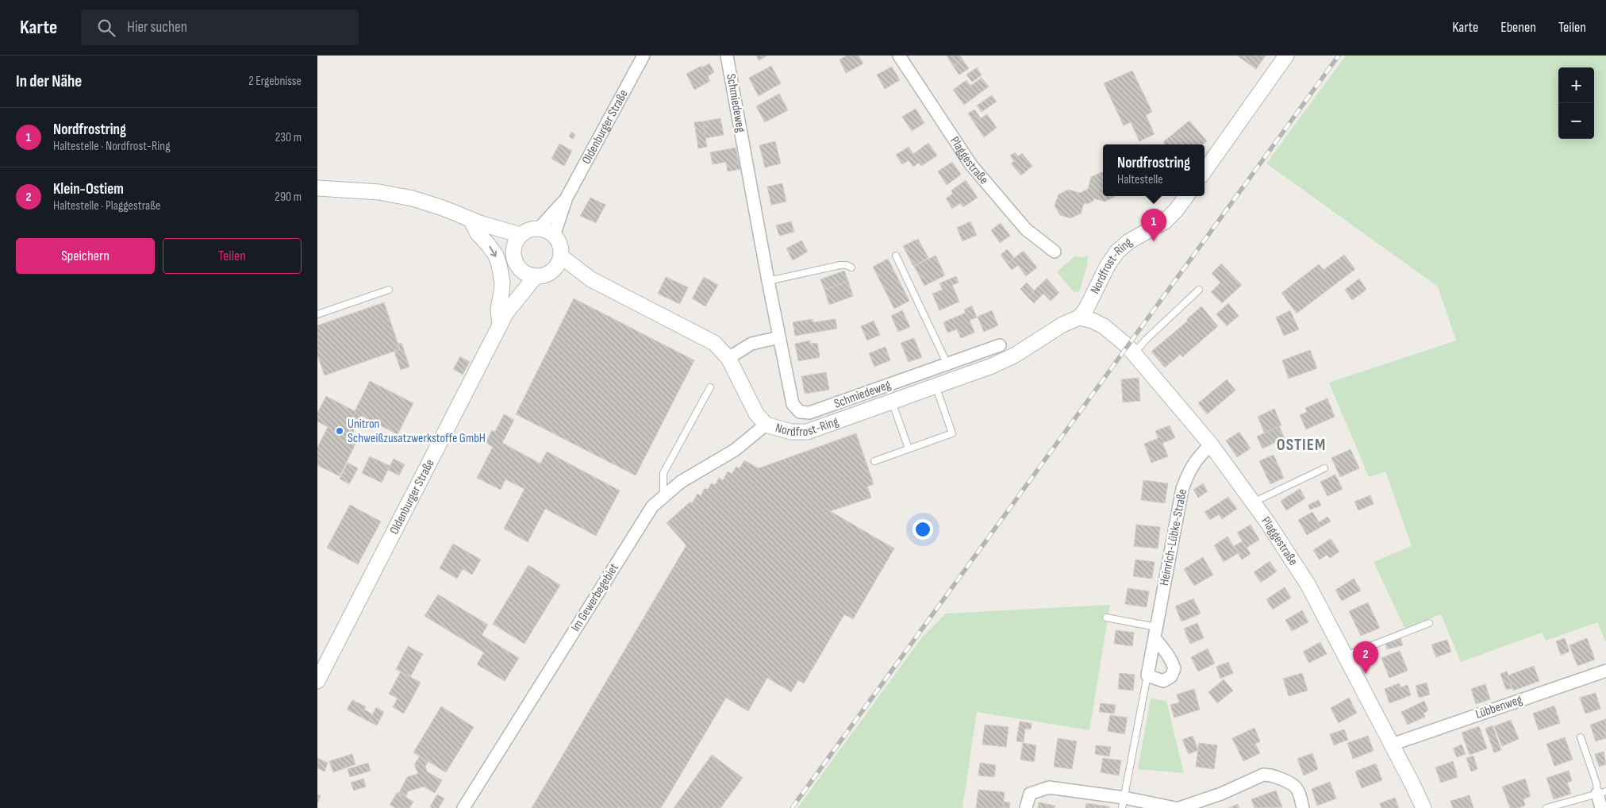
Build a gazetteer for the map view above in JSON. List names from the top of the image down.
{
  "streets": {
    "street": [
      "Schmiedeweg",
      "Oldenburger Straße",
      "Plaggestraße",
      "Nordfrost-Ring",
      "Heinrich-Lübke-Straße",
      "Im Gewerbegebiet",
      "Lübbenweg"
    ]
  },
  "crossings": [
    ["Oldenburger Straße", "Nordfrost-Ring"],
    ["Plaggestraße", "Nordfrost-Ring"],
    ["Plaggestraße", "Heinrich-Lübke-Straße"],
    ["Plaggestraße", "Lübbenweg"],
    ["Nordfrost-Ring", "Im Gewerbegebiet"]
  ],
  "districts": ["OSTIEM"],
  "places": ["Unitron Schweißzusatzwerkstoffe GmbH"],
  "page": {
    "header": "Karte",
    "search": "Hier suchen",
    "nav": ["Karte", "Ebenen", "Teilen"],
    "heading": ["In der Nähe", "2 Ergebnisse"],
    "map_buttons": ["+", "−"],
    "list": [
      {
        "mark": "1",
        "name": "Nordfrostring",
        "note": "Haltestelle · Nordfrost-Ring",
        "value": "230 m"
      },
      {
        "mark": "2",
        "name": "Klein-Ostiem",
        "note": "Haltestelle · Plaggestraße",
        "value": "290 m"
      }
    ],
    "popup": ["Nordfrostring", "Haltestelle"],
    "pins": ["1", "2"],
    "buttons": ["Speichern", "Teilen"]
  }
}
